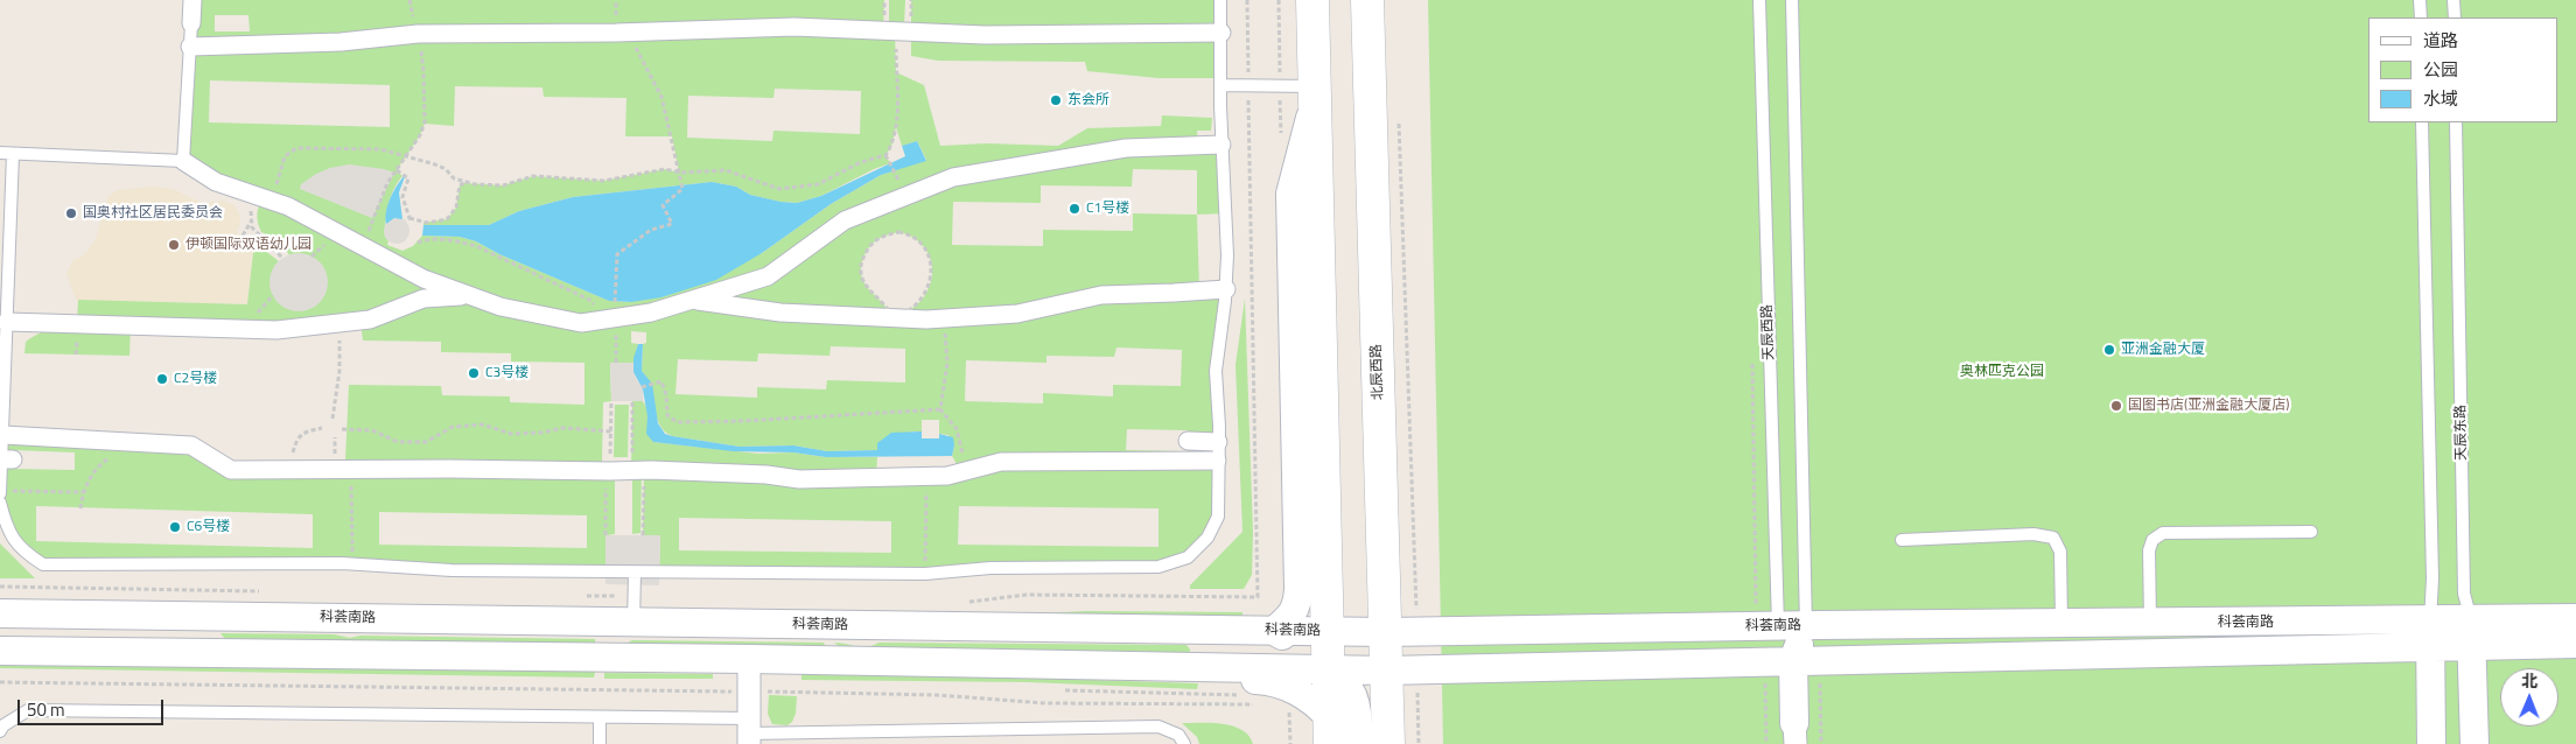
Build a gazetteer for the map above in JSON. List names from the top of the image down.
{
  "streets": {
    "main road": ["北辰西路"],
    "street": ["天辰西路", "天辰东路", "科荟南路"]
  },
  "crossings": [
    ["天辰西路", "科荟南路"],
    ["北辰西路", "科荟南路"],
    ["天辰东路", "科荟南路"]
  ],
  "parks": ["奥林匹克公园"],
  "places": [
    "东会所",
    "C1号楼",
    "国奥村社区居民委员会",
    "伊顿国际双语幼儿园",
    "亚洲金融大厦",
    "C3号楼",
    "C2号楼",
    "国图书店(亚洲金融大厦店)",
    "C6号楼"
  ],
  "legend": ["道路", "公园", "水域"],
  "scale_bar": "50 m",
  "north": "top"
}
